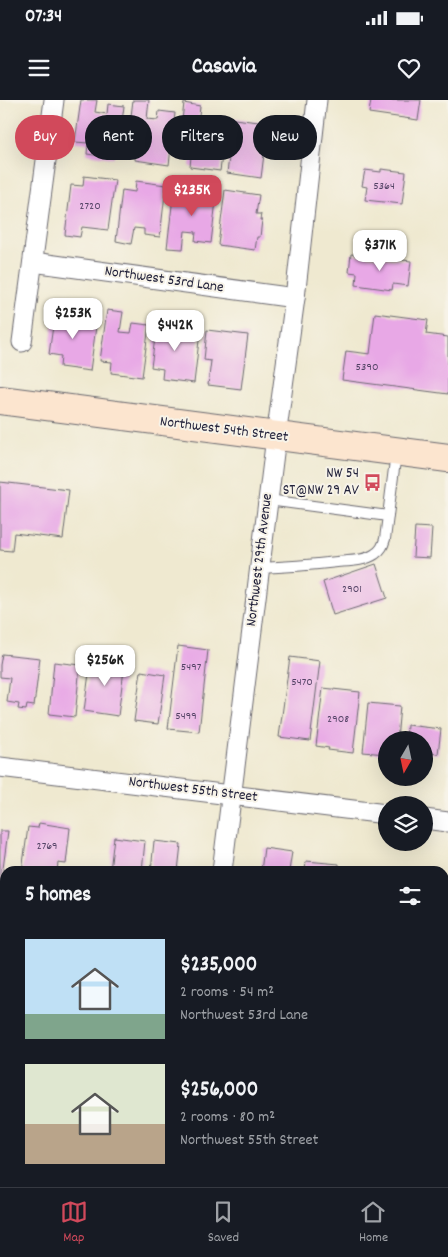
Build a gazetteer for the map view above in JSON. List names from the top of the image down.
{
  "streets": {
    "main road": ["Northwest 54th Street"],
    "street": ["Northwest 53rd Lane", "Northwest 29th Avenue", "Northwest 55th Street"]
  },
  "crossings": [
    ["Northwest 53rd Lane", "Northwest 29th Avenue"],
    ["Northwest 54th Street", "Northwest 29th Avenue"],
    ["Northwest 29th Avenue", "Northwest 55th Street"]
  ],
  "places": {
    "bus stop": ["NW 54 ST@NW 29 AV"]
  },
  "house_numbers": [
    "5364",
    "2720",
    "5390",
    "2901",
    "5497",
    "5470",
    "5499",
    "2908",
    "2769"
  ],
  "north": "bottom",
  "page": {
    "status": "07:34",
    "header": "Casavia",
    "chip": [
      "Buy",
      "Rent",
      "Filters",
      "New"
    ],
    "price": [
      "$235K",
      "$371K",
      "$253K",
      "$442K",
      "$256K"
    ],
    "heading": "5 homes",
    "list": [
      {
        "name": "$235,000",
        "note": "2 rooms · 54 m² · Northwest 53rd Lane"
      },
      {
        "name": "$256,000",
        "note": "2 rooms · 80 m² · Northwest 55th Street"
      }
    ],
    "tabs": ["Map", "Saved", "Home"]
  }
}
